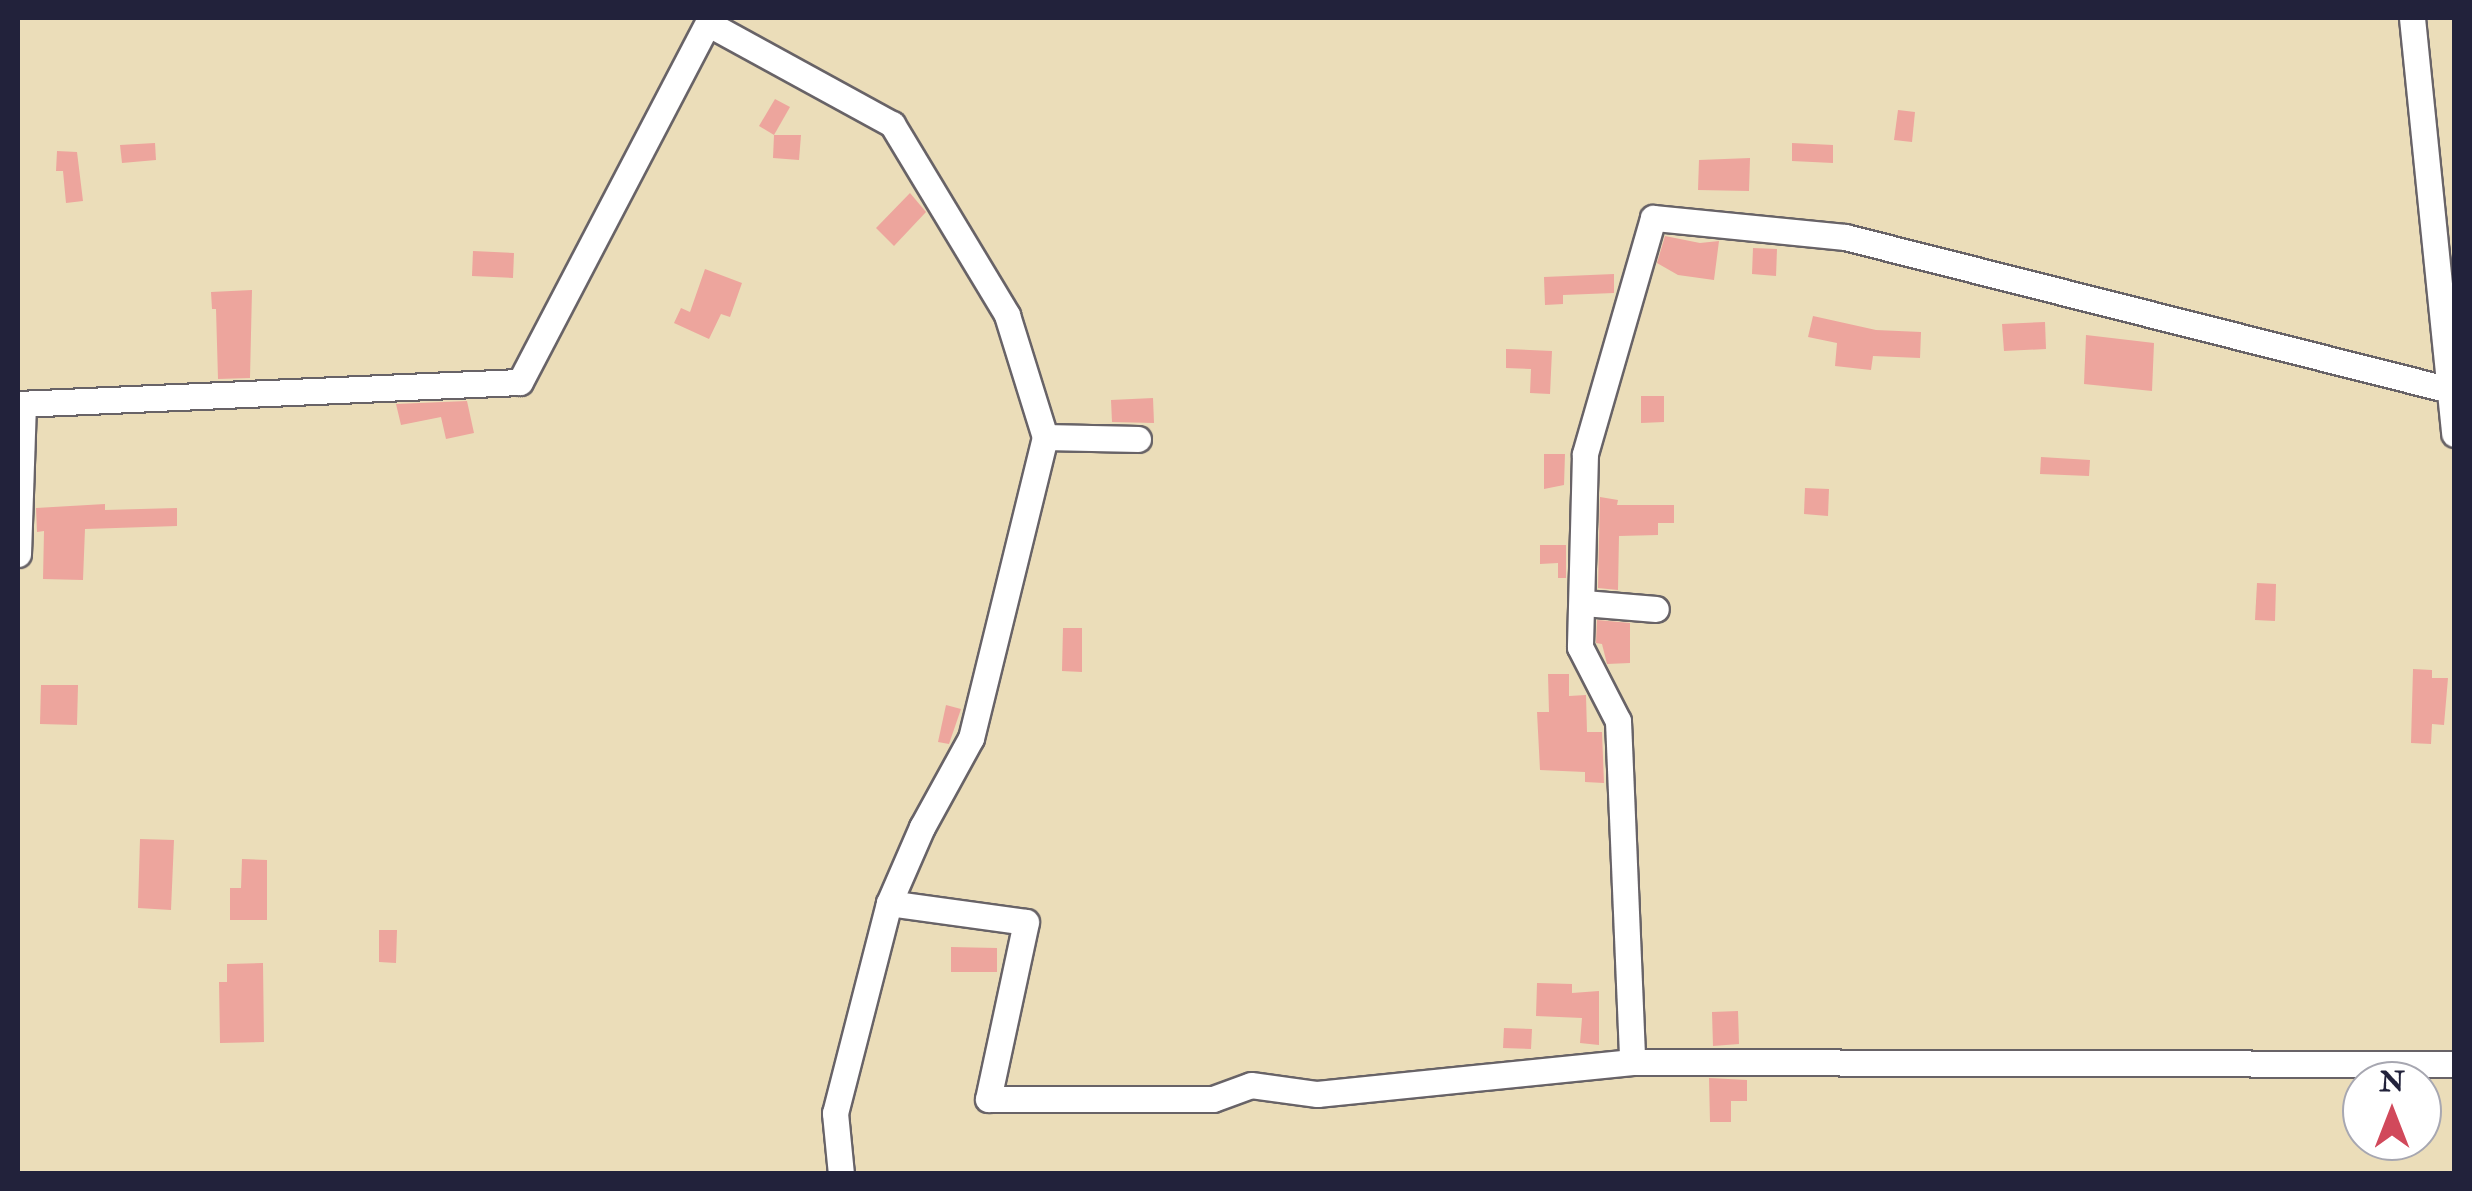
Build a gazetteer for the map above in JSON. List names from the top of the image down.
{
  "north": "top"
}
